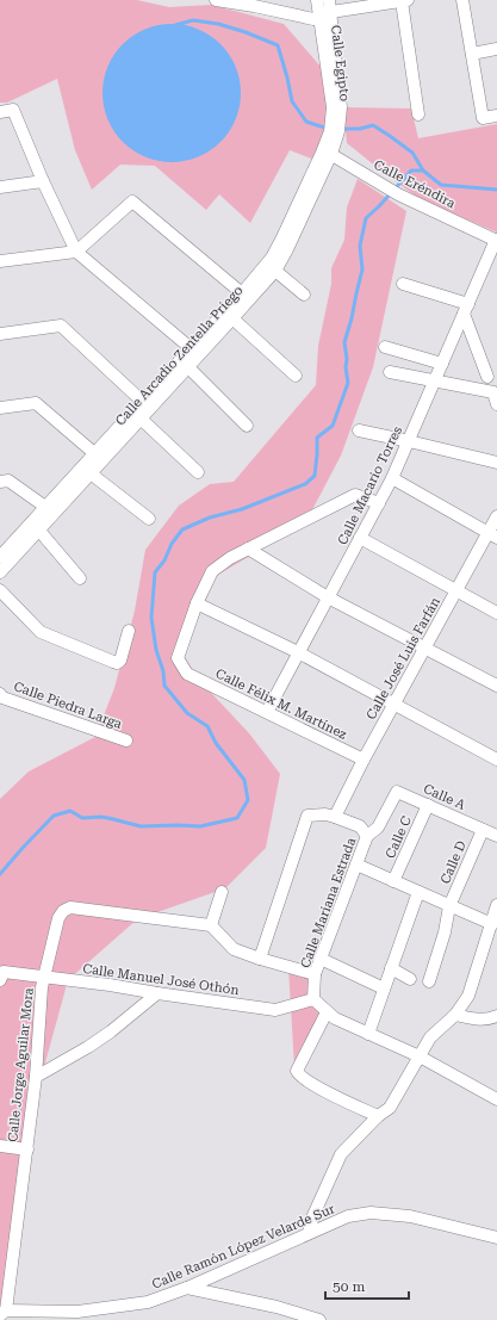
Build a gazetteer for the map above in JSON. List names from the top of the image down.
{
  "streets": {
    "street": [
      "Calle Egipto",
      "Calle Eréndira",
      "Calle Arcadio Zentella Priego",
      "Calle Macario Torres",
      "Calle José Luis Farfán",
      "Calle Félix M. Martínez",
      "Calle Piedra Larga",
      "Calle A",
      "Calle C",
      "Calle D",
      "Calle Mariana Estrada",
      "Calle Manuel José Othón",
      "Calle Jorge Aguilar Mora",
      "Calle Ramón López Velarde Sur"
    ]
  },
  "crossings": [
    ["Calle Egipto", "Calle Arcadio Zentella Priego"],
    ["Calle Eréndira", "Calle Arcadio Zentella Priego"],
    ["Calle Eréndira", "Calle Macario Torres"],
    ["Calle Macario Torres", "Calle Félix M. Martínez"],
    ["Calle José Luis Farfán", "Calle Félix M. Martínez"],
    ["Calle A", "Calle C"],
    ["Calle A", "Calle D"],
    ["Calle A", "Calle Mariana Estrada"],
    ["Calle Mariana Estrada", "Calle Manuel José Othón"],
    ["Calle Manuel José Othón", "Calle Jorge Aguilar Mora"],
    ["Calle Jorge Aguilar Mora", "Calle Ramón López Velarde Sur"]
  ],
  "scale_bar": "50 m"
}
